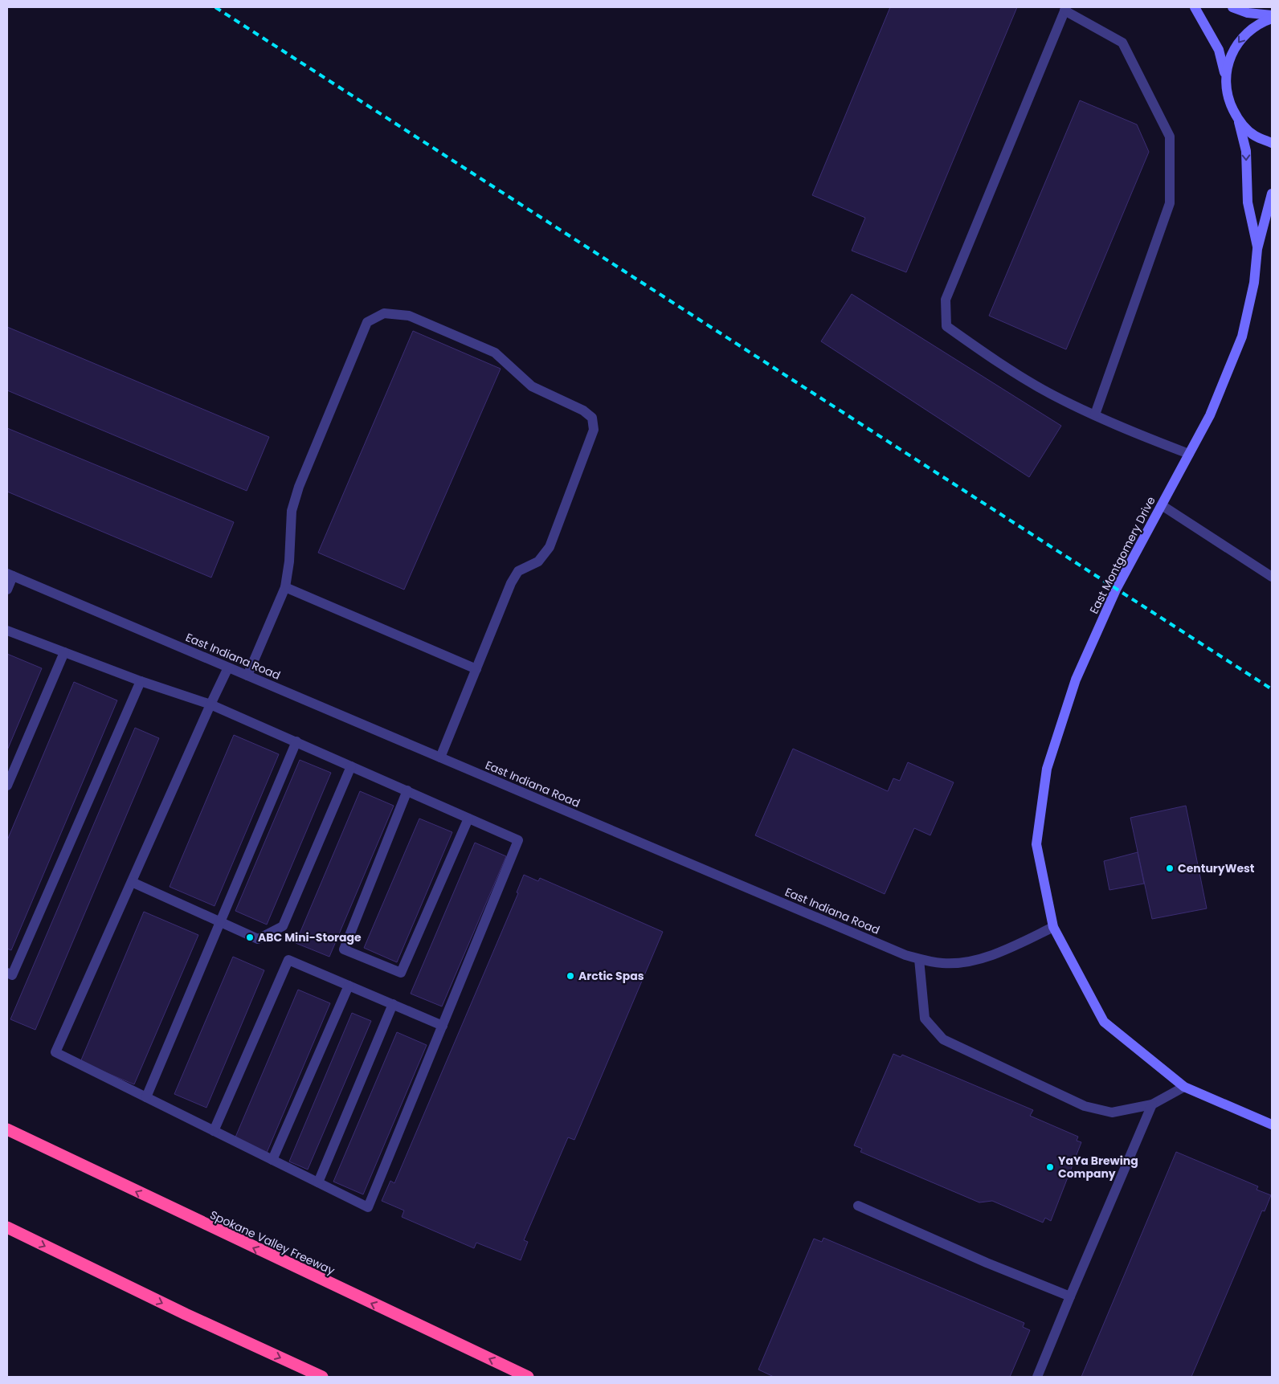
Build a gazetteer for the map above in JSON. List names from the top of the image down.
{
  "streets": {
    "highway": ["Spokane Valley Freeway"],
    "street": ["East Montgomery Drive", "East Indiana Road"]
  },
  "crossings": [
    ["East Montgomery Drive", "East Indiana Road"]
  ],
  "places": [
    "CenturyWest",
    "ABC Mini-Storage",
    "Arctic Spas",
    "YaYa Brewing Company"
  ]
}
